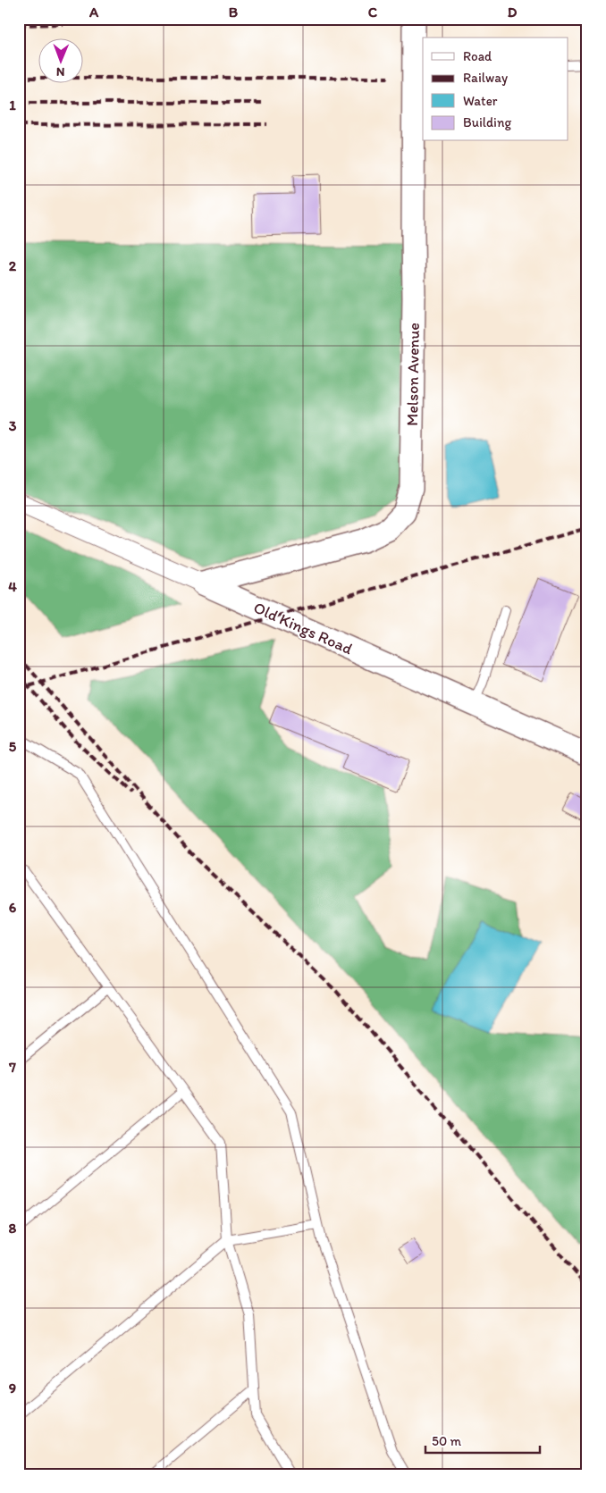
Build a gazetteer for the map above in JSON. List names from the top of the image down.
{
  "streets": {
    "street": ["Melson Avenue", "Old Kings Road"]
  },
  "crossings": [
    ["Melson Avenue", "Old Kings Road"]
  ],
  "legend": [
    "Road",
    "Railway",
    "Water",
    "Building"
  ],
  "scale_bar": "50 m",
  "north": "bottom",
  "grid": {
    "columns": [
      "A",
      "B",
      "C",
      "D"
    ],
    "rows": [
      "1",
      "2",
      "3",
      "4",
      "5",
      "6",
      "7",
      "8",
      "9"
    ]
  }
}
